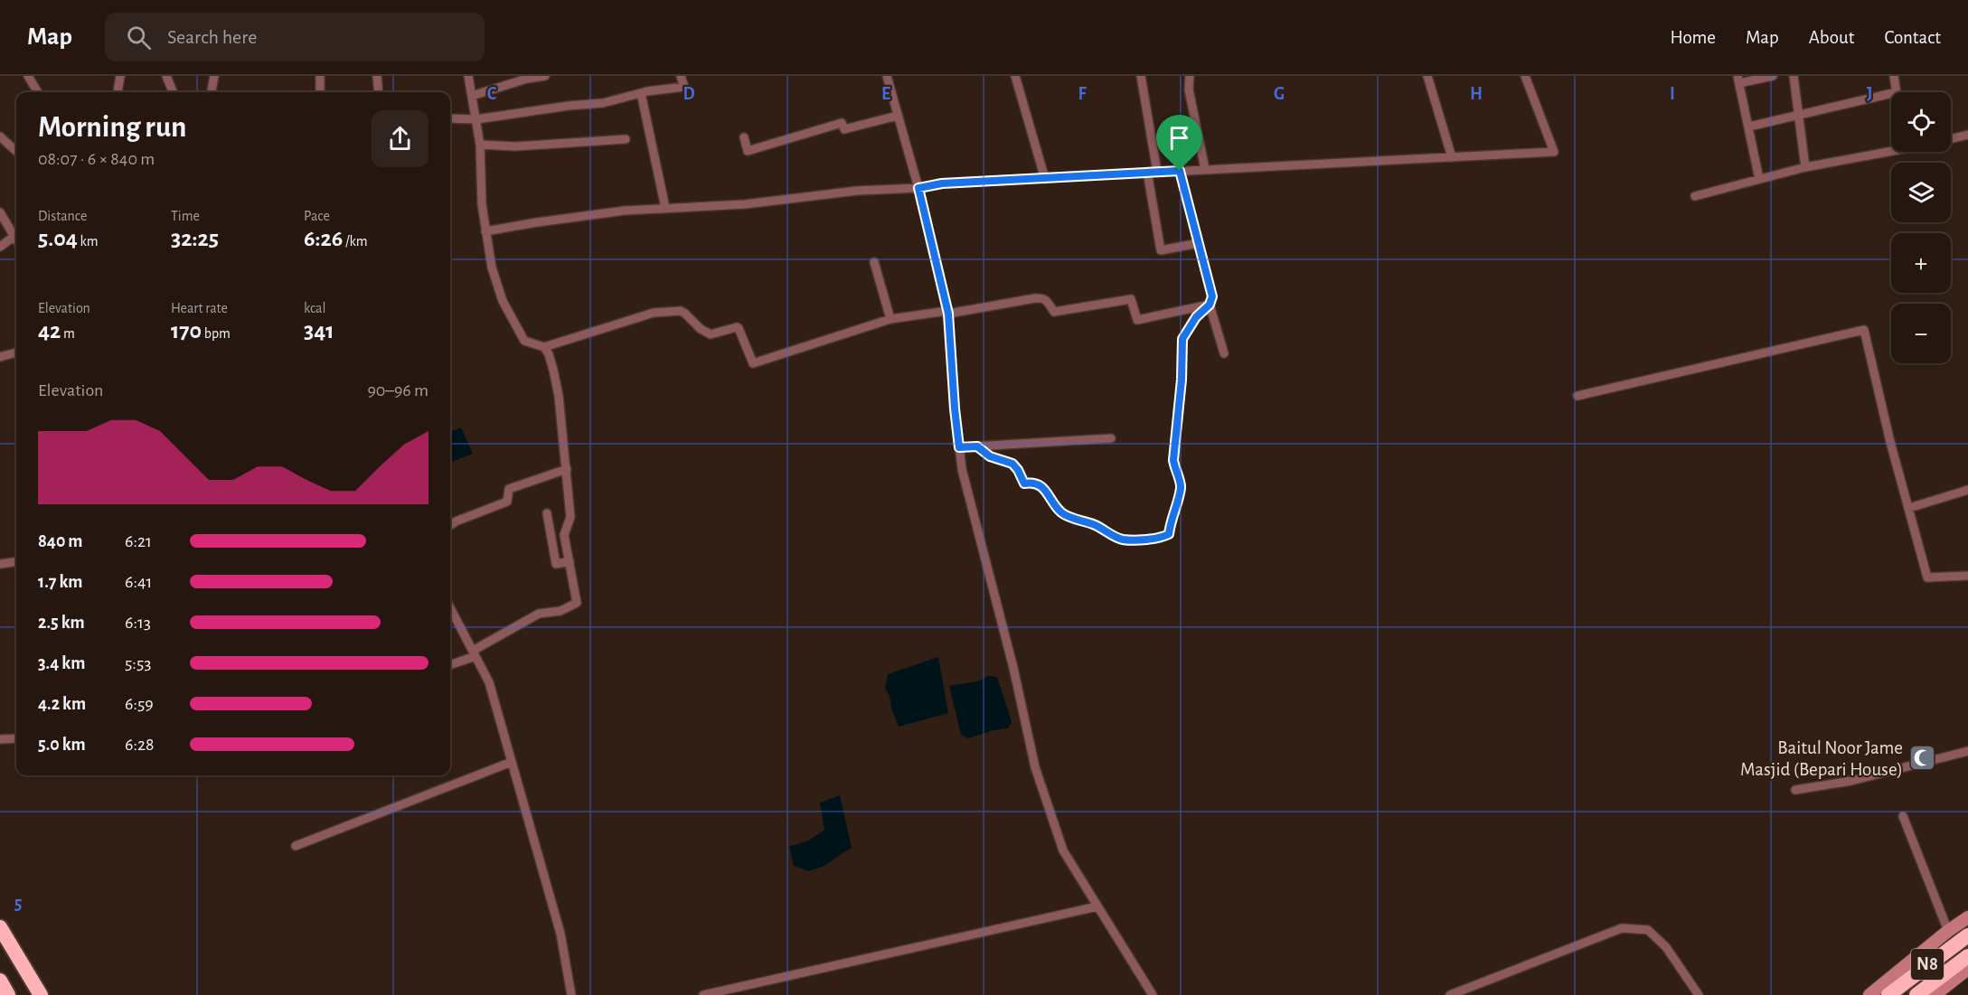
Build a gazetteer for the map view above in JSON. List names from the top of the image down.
{
  "streets": {
    "highway": ["N8"]
  },
  "places": {
    "mosque": ["Baitul Noor Jame Masjid (Bepari House)"]
  },
  "page": {
    "header": "Map",
    "search": "Search here",
    "nav": [
      "Home",
      "Map",
      "About",
      "Contact"
    ],
    "map_buttons": ["+", "−"],
    "heading": ["Morning run", "08:07 · 6 × 840 m"],
    "stats": [
      ["Distance", "5.04 km"],
      ["Time", "32:25"],
      ["Pace", "6:26 /km"],
      ["Elevation", "42 m"],
      ["Heart rate", "170 bpm"],
      ["kcal", "341"]
    ],
    "chart": ["Elevation", "90–96 m"],
    "list": [
      {
        "name": "840 m",
        "note": "6:21"
      },
      {
        "name": "1.7 km",
        "note": "6:41"
      },
      {
        "name": "2.5 km",
        "note": "6:13"
      },
      {
        "name": "3.4 km",
        "note": "5:53"
      },
      {
        "name": "4.2 km",
        "note": "6:59"
      },
      {
        "name": "5.0 km",
        "note": "6:28"
      }
    ]
  },
  "grid": {
    "columns": [
      "C",
      "D",
      "E",
      "F",
      "G",
      "H",
      "I",
      "J"
    ],
    "rows": ["5"]
  }
}
